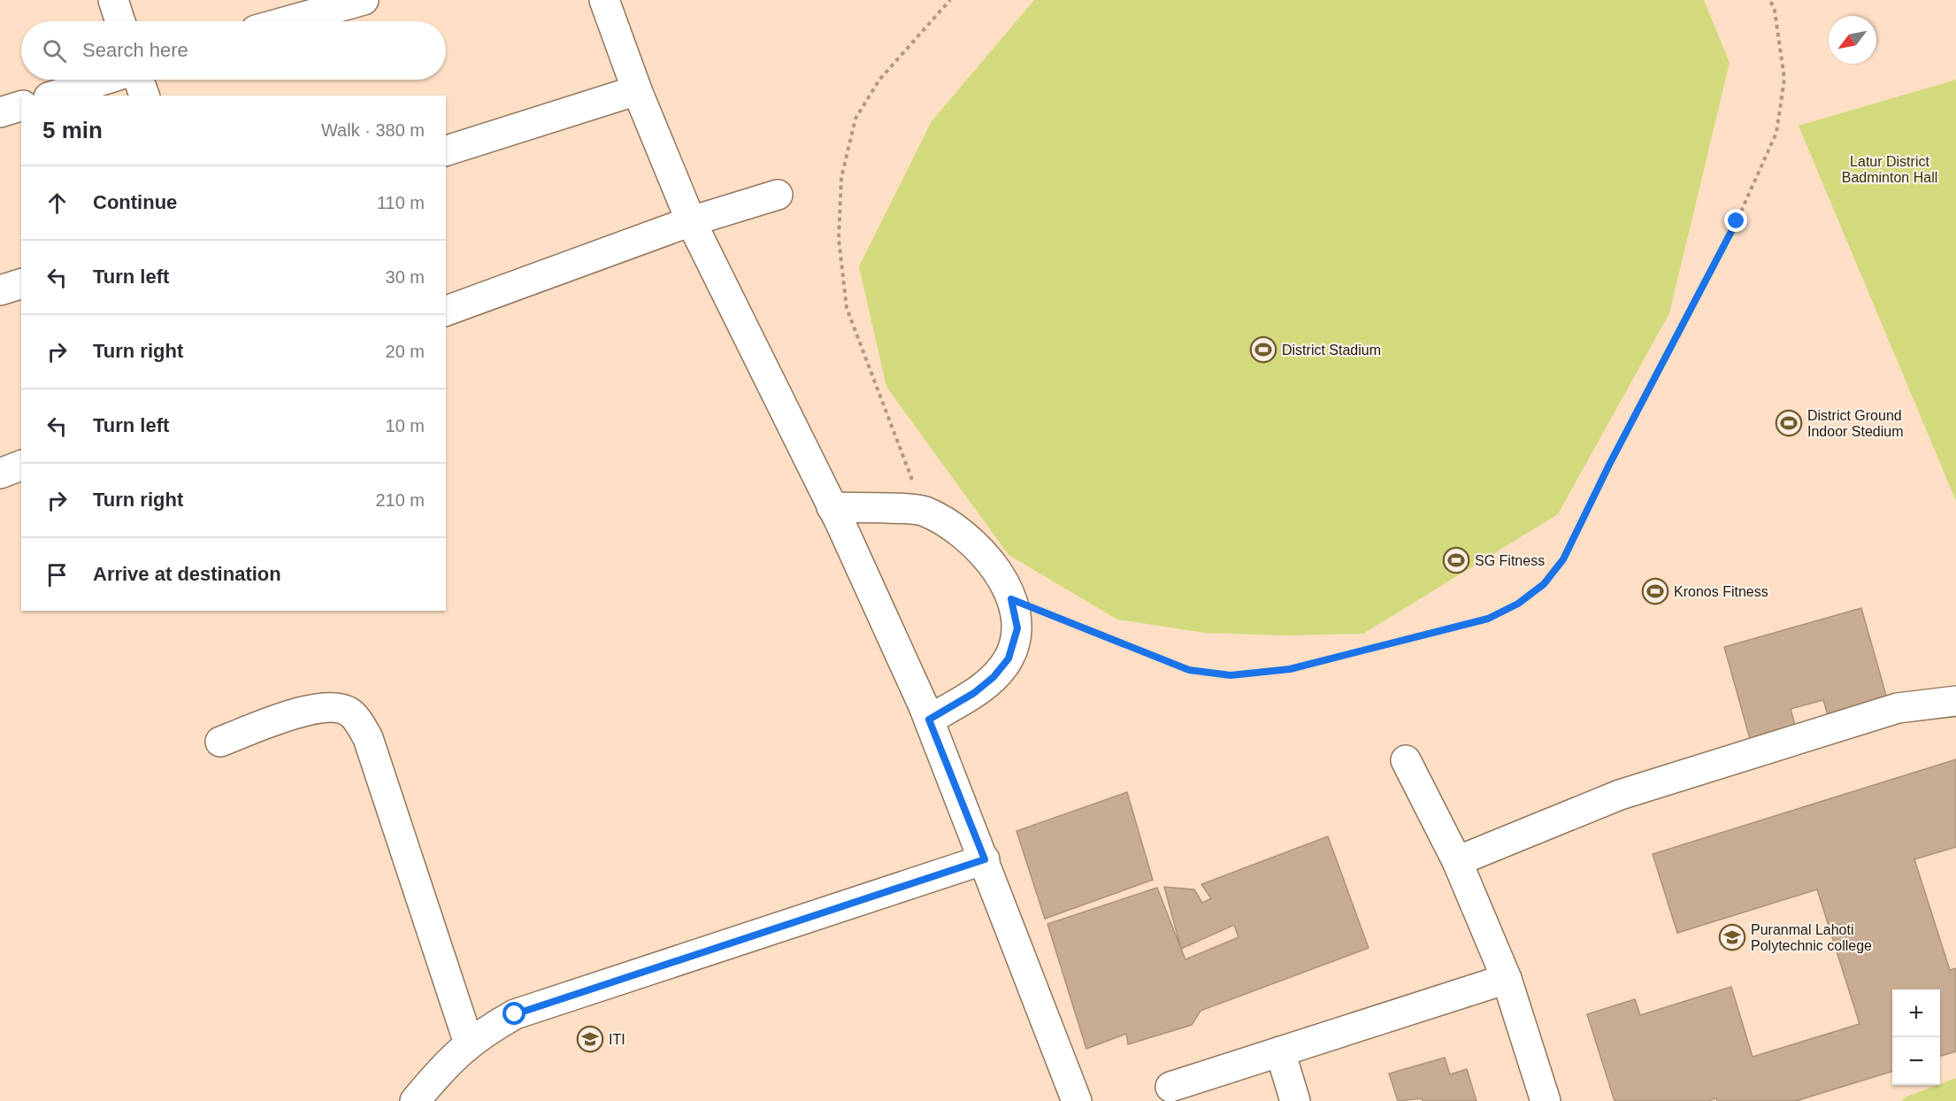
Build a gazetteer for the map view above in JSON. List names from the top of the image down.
{
  "parks": ["Latur District Badminton Hall"],
  "places": {
    "sports": [
      "District Stadium",
      "District Ground Indoor Stedium",
      "SG Fitness",
      "Kronos Fitness"
    ],
    "school or university": ["Puranmal Lahoti Polytechnic college", "ITI"]
  },
  "north": "bottom left",
  "page": {
    "search": "Search here",
    "heading": ["5 min", "Walk · 380 m"],
    "list": [
      ["Continue", "110 m"],
      ["Turn left", "30 m"],
      ["Turn right", "20 m"],
      ["Turn left", "10 m"],
      ["Turn right", "210 m"],
      "Arrive at destination"
    ],
    "map_buttons": ["+", "−"]
  }
}
